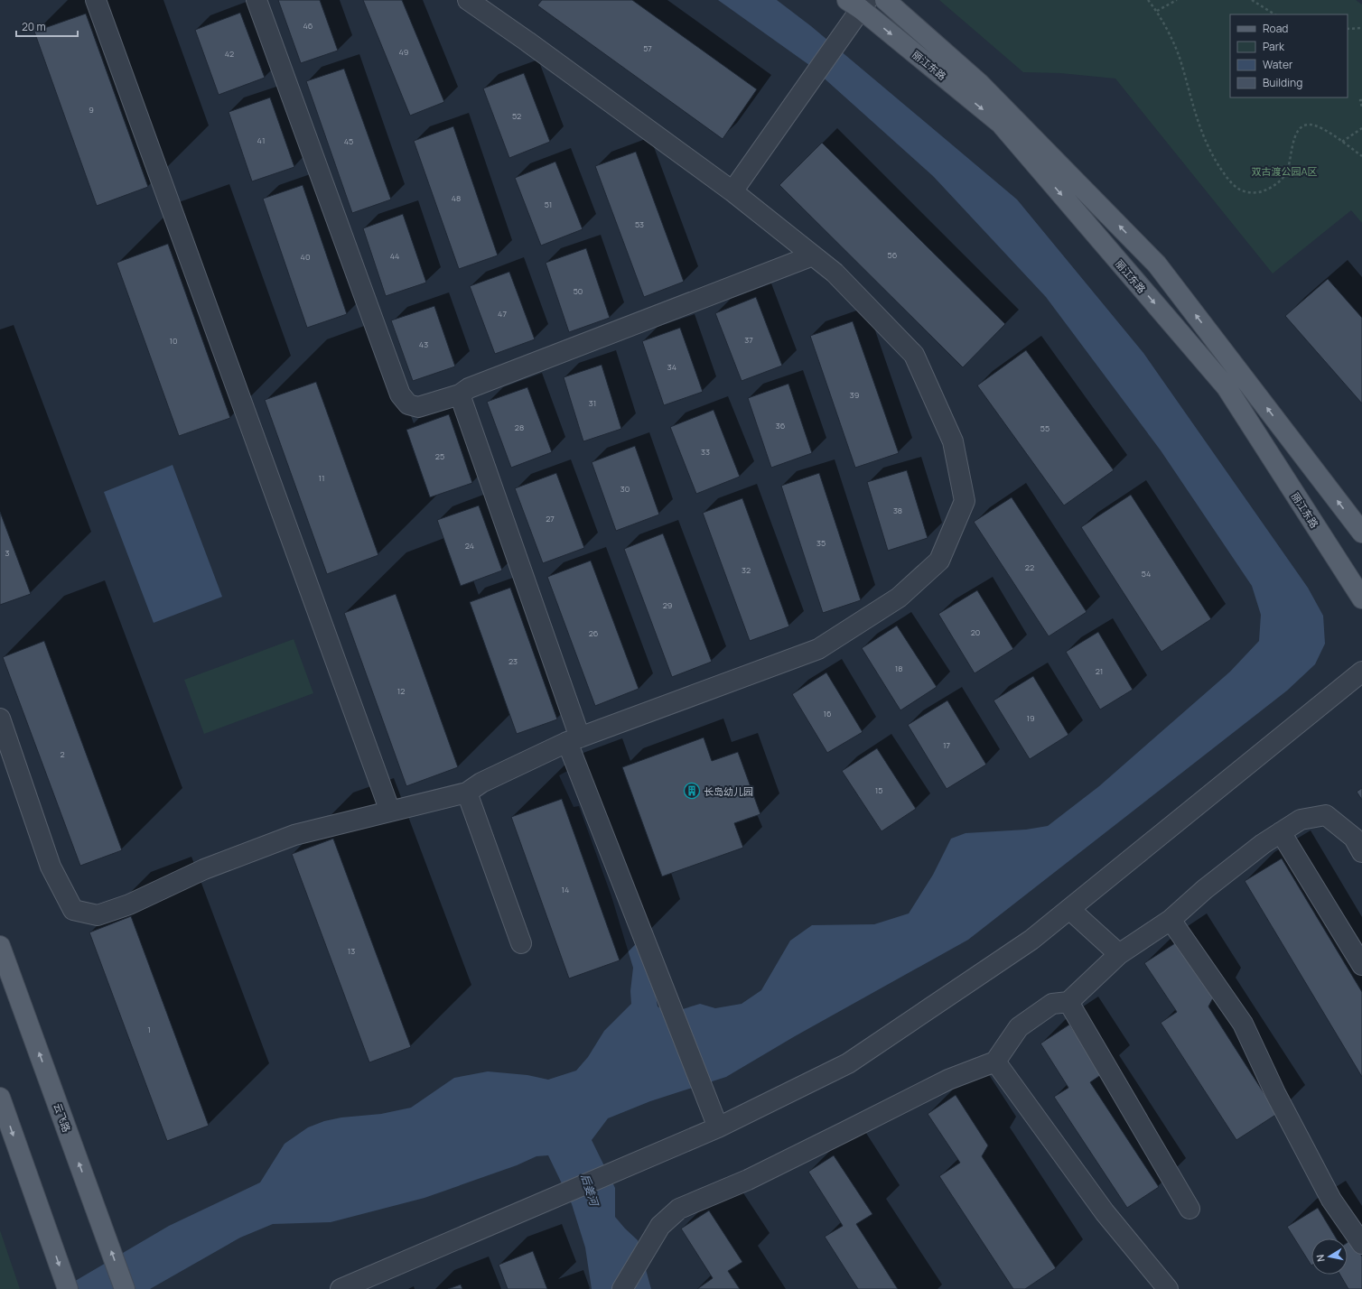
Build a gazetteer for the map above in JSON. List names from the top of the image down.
{
  "streets": {
    "main road": ["丽江东路", "云飞路"]
  },
  "water": ["后姜河"],
  "parks": ["双古渡公园A区"],
  "places": {
    "building": ["长岛幼儿园"]
  },
  "house_numbers": [
    "46",
    "57",
    "49",
    "42",
    "9",
    "52",
    "41",
    "45",
    "48",
    "51",
    "53",
    "56",
    "44",
    "40",
    "50",
    "47",
    "37",
    "10",
    "43",
    "34",
    "39",
    "31",
    "36",
    "28",
    "55",
    "33",
    "25",
    "11",
    "30",
    "38",
    "27",
    "35",
    "24",
    "3",
    "22",
    "32",
    "54",
    "29",
    "20",
    "26",
    "23",
    "18",
    "21",
    "12",
    "16",
    "19",
    "17",
    "2",
    "15",
    "14",
    "13",
    "1"
  ],
  "legend": [
    "Road",
    "Park",
    "Water",
    "Building"
  ],
  "scale_bar": "20 m",
  "north": "left"
}
